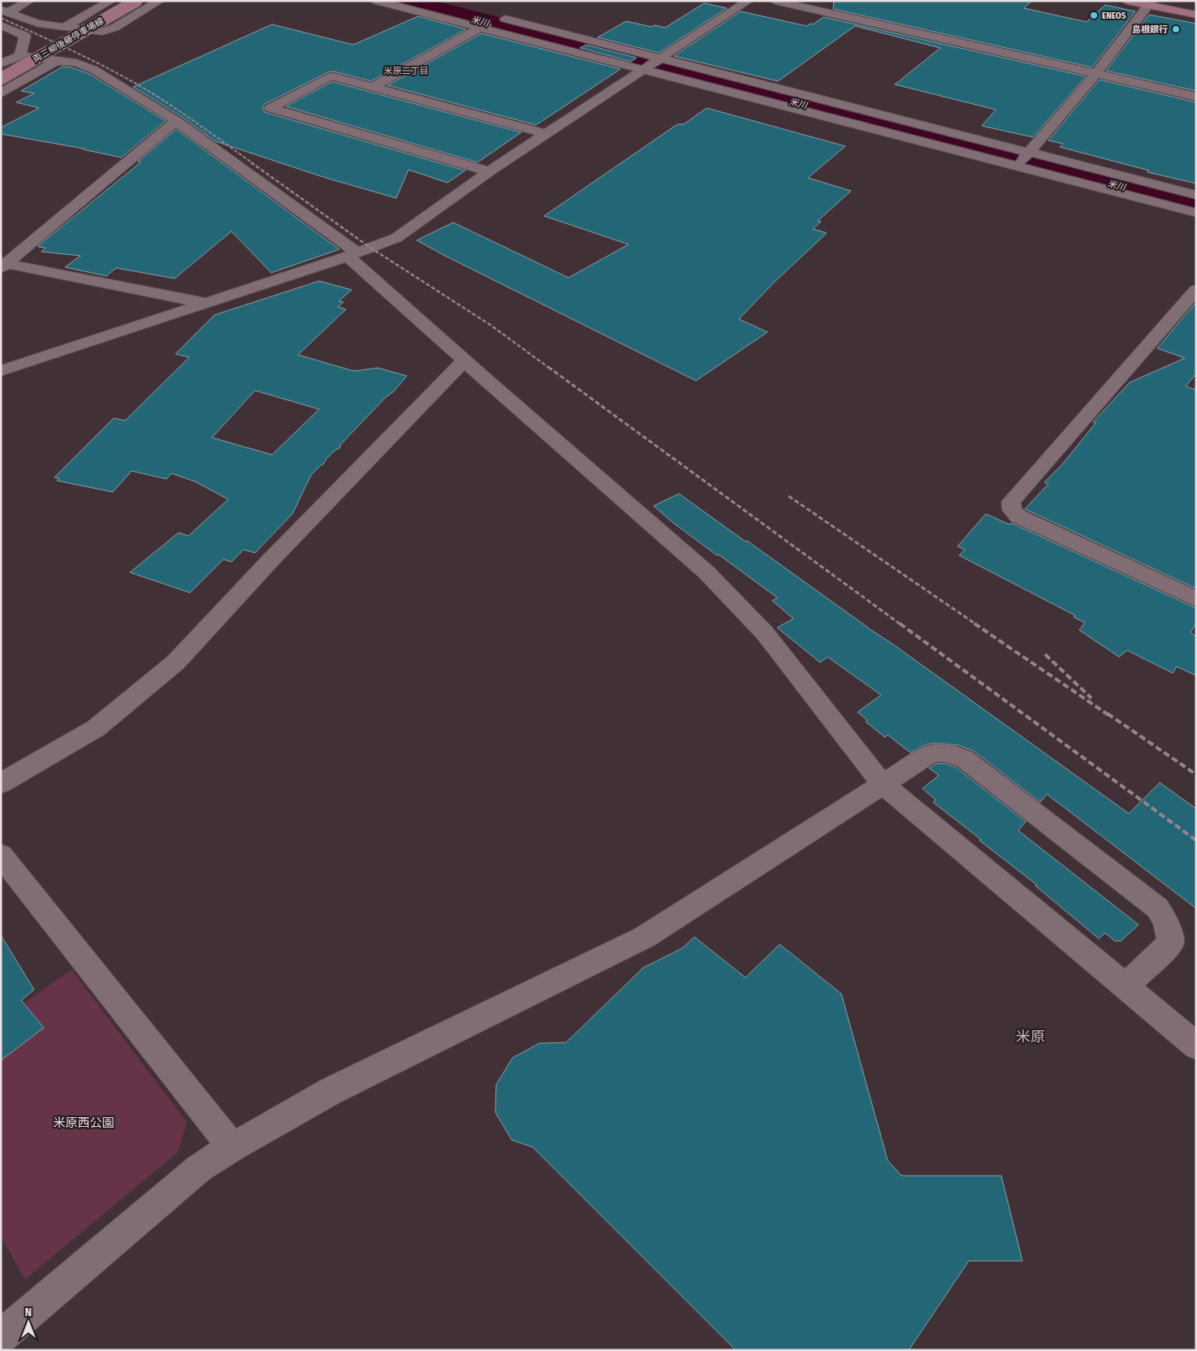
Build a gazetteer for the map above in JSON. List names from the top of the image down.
{
  "streets": {
    "main road": ["両三柳後藤停車場線"]
  },
  "districts": ["米原二丁目", "米原"],
  "water": ["米川"],
  "parks": ["米原西公園"],
  "places": ["ENEOS", "島根銀行"],
  "north": "top"
}
